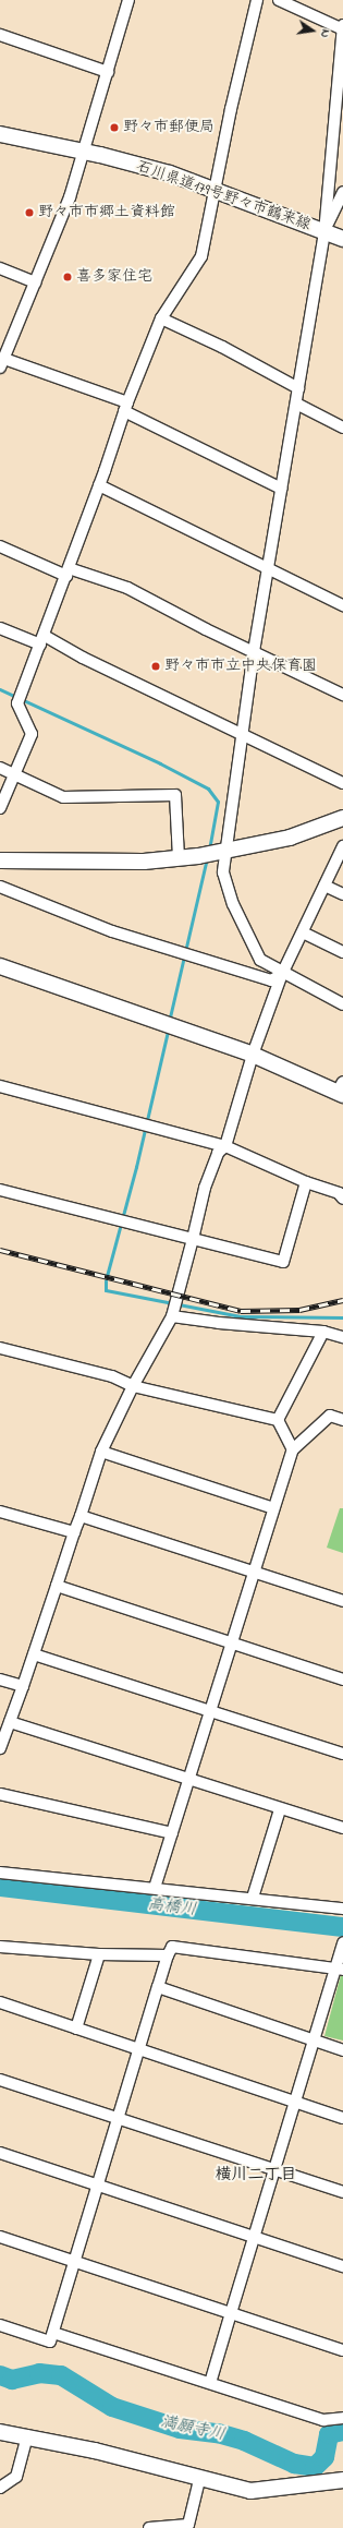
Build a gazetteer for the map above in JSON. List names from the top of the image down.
{
  "streets": {
    "street": ["石川県道179号野々市鶴来線"]
  },
  "districts": ["横川二丁目"],
  "water": ["高橋川", "満願寺川"],
  "places": [
    "野々市郵便局",
    "野々市市郷土資料館",
    "喜多家住宅",
    "野々市市立中央保育園"
  ],
  "north": "right"
}
